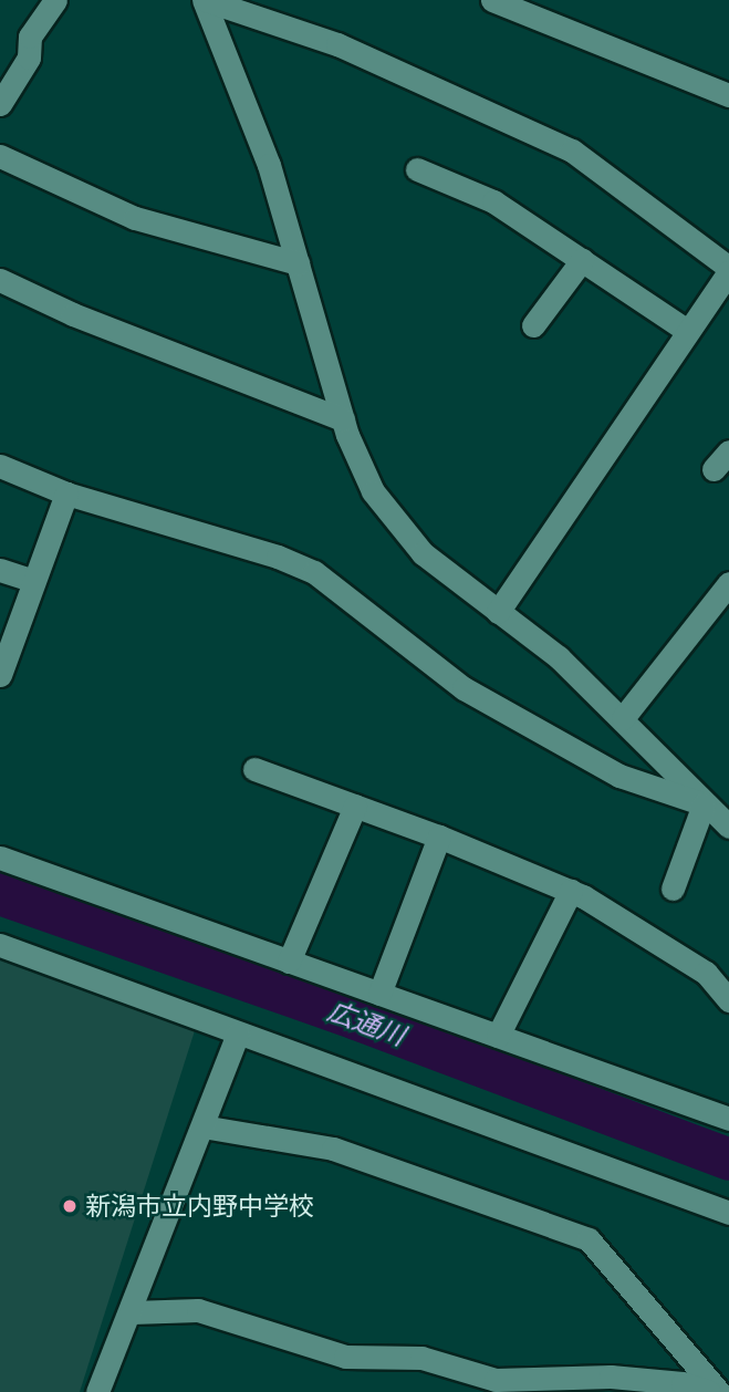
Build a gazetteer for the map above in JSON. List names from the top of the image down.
{
  "water": ["広通川"],
  "places": ["新潟市立内野中学校"]
}
